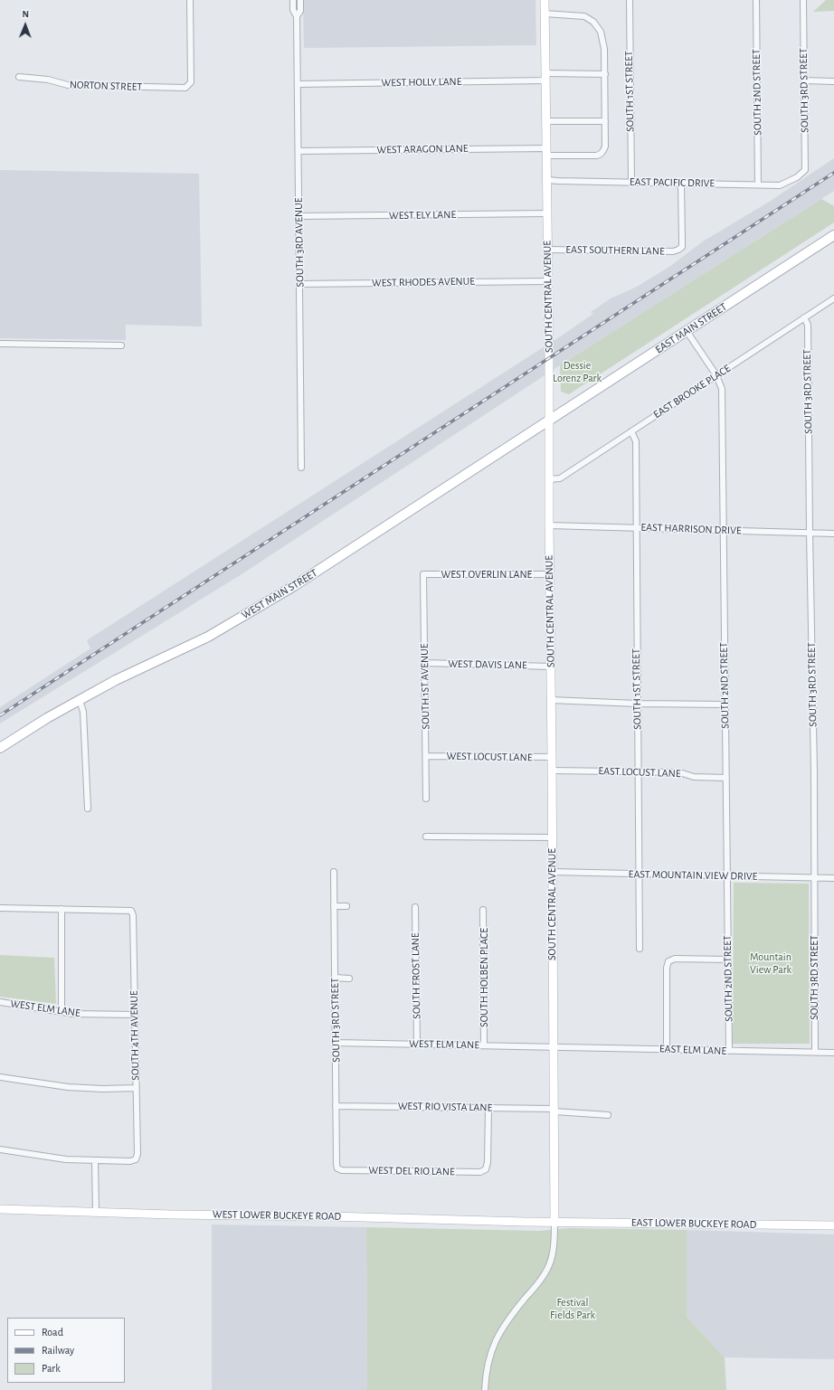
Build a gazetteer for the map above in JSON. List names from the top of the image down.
{
  "streets": {
    "main road": ["EAST MAIN STREET", "WEST MAIN STREET"],
    "street": [
      "WEST HOLLY LANE",
      "NORTON STREET",
      "SOUTH 3RD STREET",
      "SOUTH 1ST STREET",
      "SOUTH 2ND STREET",
      "WEST ARAGON LANE",
      "EAST PACIFIC DRIVE",
      "WEST ELY LANE",
      "SOUTH 3RD AVENUE",
      "EAST SOUTHERN LANE",
      "WEST RHODES AVENUE",
      "SOUTH CENTRAL AVENUE",
      "EAST BROOKE PLACE",
      "EAST HARRISON DRIVE",
      "WEST OVERLIN LANE",
      "WEST DAVIS LANE",
      "SOUTH 1ST AVENUE",
      "WEST LOCUST LANE",
      "EAST LOCUST LANE",
      "EAST MOUNTAIN VIEW DRIVE",
      "SOUTH FROST LANE",
      "SOUTH HOLBEN PLACE",
      "WEST ELM LANE",
      "SOUTH 4TH AVENUE",
      "EAST ELM LANE",
      "WEST RIO VISTA LANE",
      "WEST DEL RIO LANE",
      "WEST LOWER BUCKEYE ROAD",
      "EAST LOWER BUCKEYE ROAD"
    ]
  },
  "crossings": [
    ["WEST HOLLY LANE", "SOUTH 3RD AVENUE"],
    ["WEST HOLLY LANE", "SOUTH CENTRAL AVENUE"],
    ["SOUTH 3RD STREET", "EAST PACIFIC DRIVE"],
    ["SOUTH 3RD STREET", "EAST BROOKE PLACE"],
    ["SOUTH 3RD STREET", "EAST HARRISON DRIVE"],
    ["SOUTH 3RD STREET", "EAST MOUNTAIN VIEW DRIVE"],
    ["SOUTH 3RD STREET", "WEST ELM LANE"],
    ["SOUTH 3RD STREET", "EAST ELM LANE"],
    ["SOUTH 3RD STREET", "WEST RIO VISTA LANE"],
    ["SOUTH 3RD STREET", "WEST DEL RIO LANE"],
    ["SOUTH 1ST STREET", "EAST PACIFIC DRIVE"],
    ["SOUTH 1ST STREET", "EAST BROOKE PLACE"],
    ["SOUTH 1ST STREET", "EAST HARRISON DRIVE"],
    ["SOUTH 1ST STREET", "EAST LOCUST LANE"],
    ["SOUTH 1ST STREET", "EAST MOUNTAIN VIEW DRIVE"],
    ["SOUTH 2ND STREET", "EAST PACIFIC DRIVE"],
    ["SOUTH 2ND STREET", "EAST MAIN STREET"],
    ["SOUTH 2ND STREET", "EAST BROOKE PLACE"],
    ["SOUTH 2ND STREET", "EAST HARRISON DRIVE"],
    ["SOUTH 2ND STREET", "EAST LOCUST LANE"],
    ["SOUTH 2ND STREET", "EAST MOUNTAIN VIEW DRIVE"],
    ["SOUTH 2ND STREET", "EAST ELM LANE"],
    ["WEST ARAGON LANE", "SOUTH 3RD AVENUE"],
    ["WEST ARAGON LANE", "SOUTH CENTRAL AVENUE"],
    ["EAST PACIFIC DRIVE", "EAST SOUTHERN LANE"],
    ["EAST PACIFIC DRIVE", "SOUTH CENTRAL AVENUE"],
    ["WEST ELY LANE", "SOUTH 3RD AVENUE"],
    ["WEST ELY LANE", "SOUTH CENTRAL AVENUE"],
    ["SOUTH 3RD AVENUE", "WEST RHODES AVENUE"],
    ["EAST SOUTHERN LANE", "SOUTH CENTRAL AVENUE"],
    ["WEST RHODES AVENUE", "SOUTH CENTRAL AVENUE"],
    ["SOUTH CENTRAL AVENUE", "EAST MAIN STREET"],
    ["SOUTH CENTRAL AVENUE", "EAST BROOKE PLACE"],
    ["SOUTH CENTRAL AVENUE", "EAST HARRISON DRIVE"],
    ["SOUTH CENTRAL AVENUE", "WEST OVERLIN LANE"],
    ["SOUTH CENTRAL AVENUE", "WEST MAIN STREET"],
    ["SOUTH CENTRAL AVENUE", "WEST DAVIS LANE"],
    ["SOUTH CENTRAL AVENUE", "WEST LOCUST LANE"],
    ["SOUTH CENTRAL AVENUE", "EAST LOCUST LANE"],
    ["SOUTH CENTRAL AVENUE", "EAST MOUNTAIN VIEW DRIVE"],
    ["SOUTH CENTRAL AVENUE", "WEST ELM LANE"],
    ["SOUTH CENTRAL AVENUE", "EAST ELM LANE"],
    ["SOUTH CENTRAL AVENUE", "WEST RIO VISTA LANE"],
    ["SOUTH CENTRAL AVENUE", "WEST LOWER BUCKEYE ROAD"],
    ["SOUTH CENTRAL AVENUE", "EAST LOWER BUCKEYE ROAD"],
    ["EAST MAIN STREET", "WEST MAIN STREET"],
    ["WEST OVERLIN LANE", "SOUTH 1ST AVENUE"],
    ["WEST DAVIS LANE", "SOUTH 1ST AVENUE"],
    ["SOUTH 1ST AVENUE", "WEST LOCUST LANE"],
    ["SOUTH FROST LANE", "WEST ELM LANE"],
    ["SOUTH HOLBEN PLACE", "WEST ELM LANE"],
    ["WEST ELM LANE", "SOUTH 4TH AVENUE"],
    ["WEST ELM LANE", "EAST ELM LANE"],
    ["WEST RIO VISTA LANE", "WEST DEL RIO LANE"],
    ["WEST LOWER BUCKEYE ROAD", "EAST LOWER BUCKEYE ROAD"]
  ],
  "parks": ["Dessie Lorenz Park", "Mountain View Park", "Festival Fields Park"],
  "legend": ["Road", "Railway", "Park"],
  "north": "top"
}
